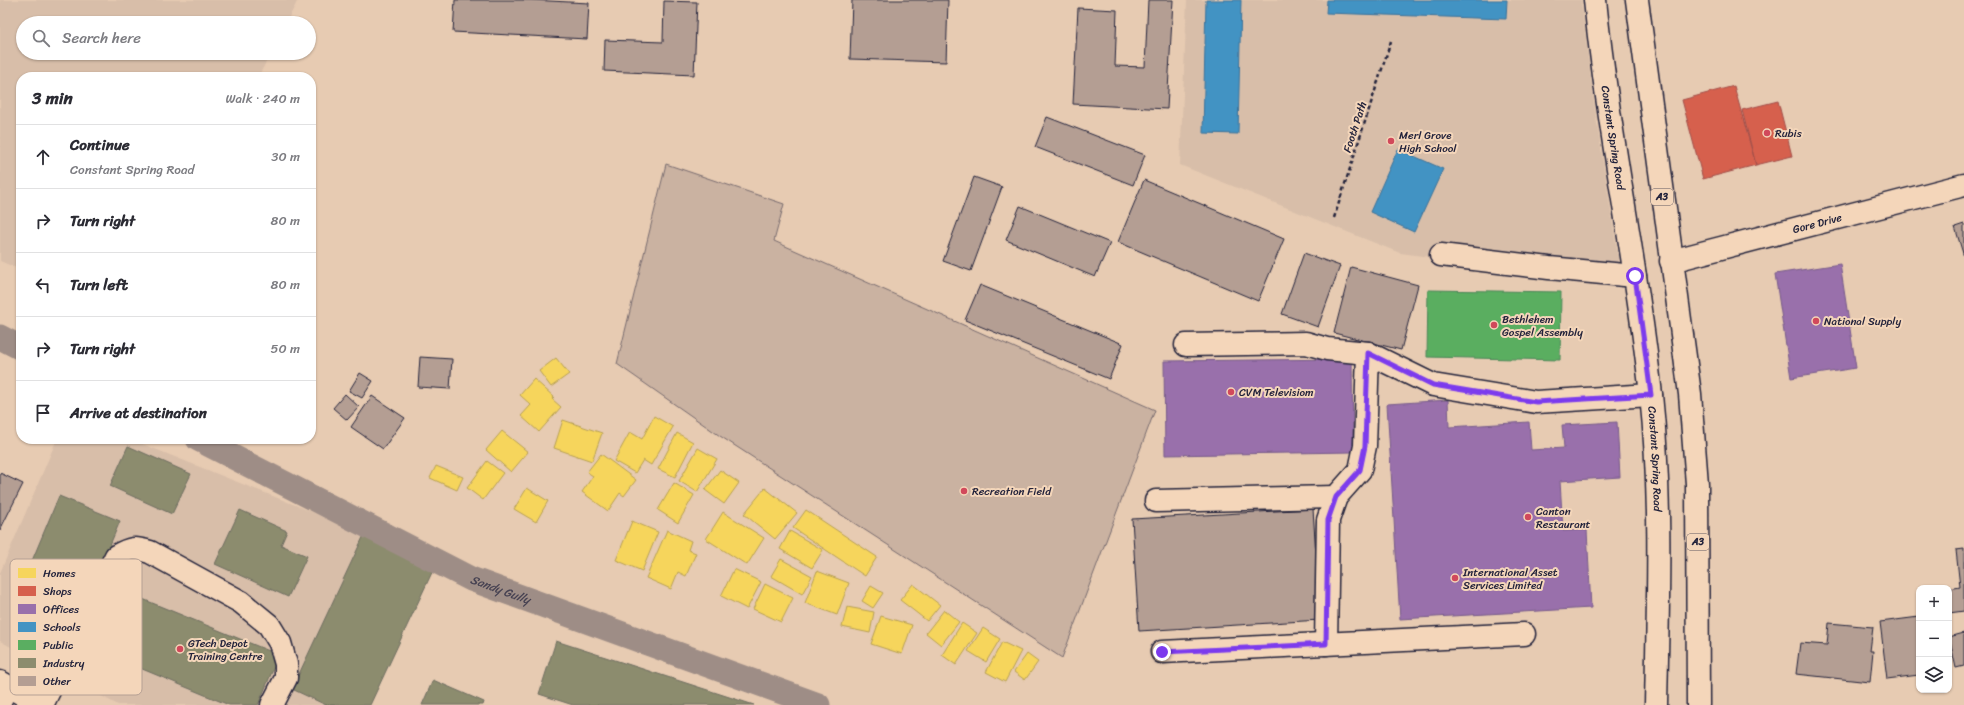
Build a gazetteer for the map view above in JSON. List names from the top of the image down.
{
  "streets": {
    "main road": ["Constant Spring Road", "A3", "Gore Drive"],
    "path": ["Footh Path"]
  },
  "crossings": [
    ["A3", "Gore Drive"]
  ],
  "water": ["Sandy Gully"],
  "places": [
    "Rubis",
    "Merl Grove High School",
    "National Supply",
    "Bethlehem Gospel Assembly",
    "CVM Televisiom",
    "Recreation Field",
    "Canton Restaurant",
    "International Asset Services Limited",
    "GTech Depot Training Centre"
  ],
  "legend": [
    "Homes",
    "Shops",
    "Offices",
    "Schools",
    "Public",
    "Industry",
    "Other"
  ],
  "page": {
    "search": "Search here",
    "heading": ["3 min", "Walk · 240 m"],
    "list": [
      ["Continue", "Constant Spring Road", "30 m"],
      ["Turn right", "80 m"],
      ["Turn left", "80 m"],
      ["Turn right", "50 m"],
      "Arrive at destination"
    ],
    "map_buttons": ["+", "−"]
  }
}
